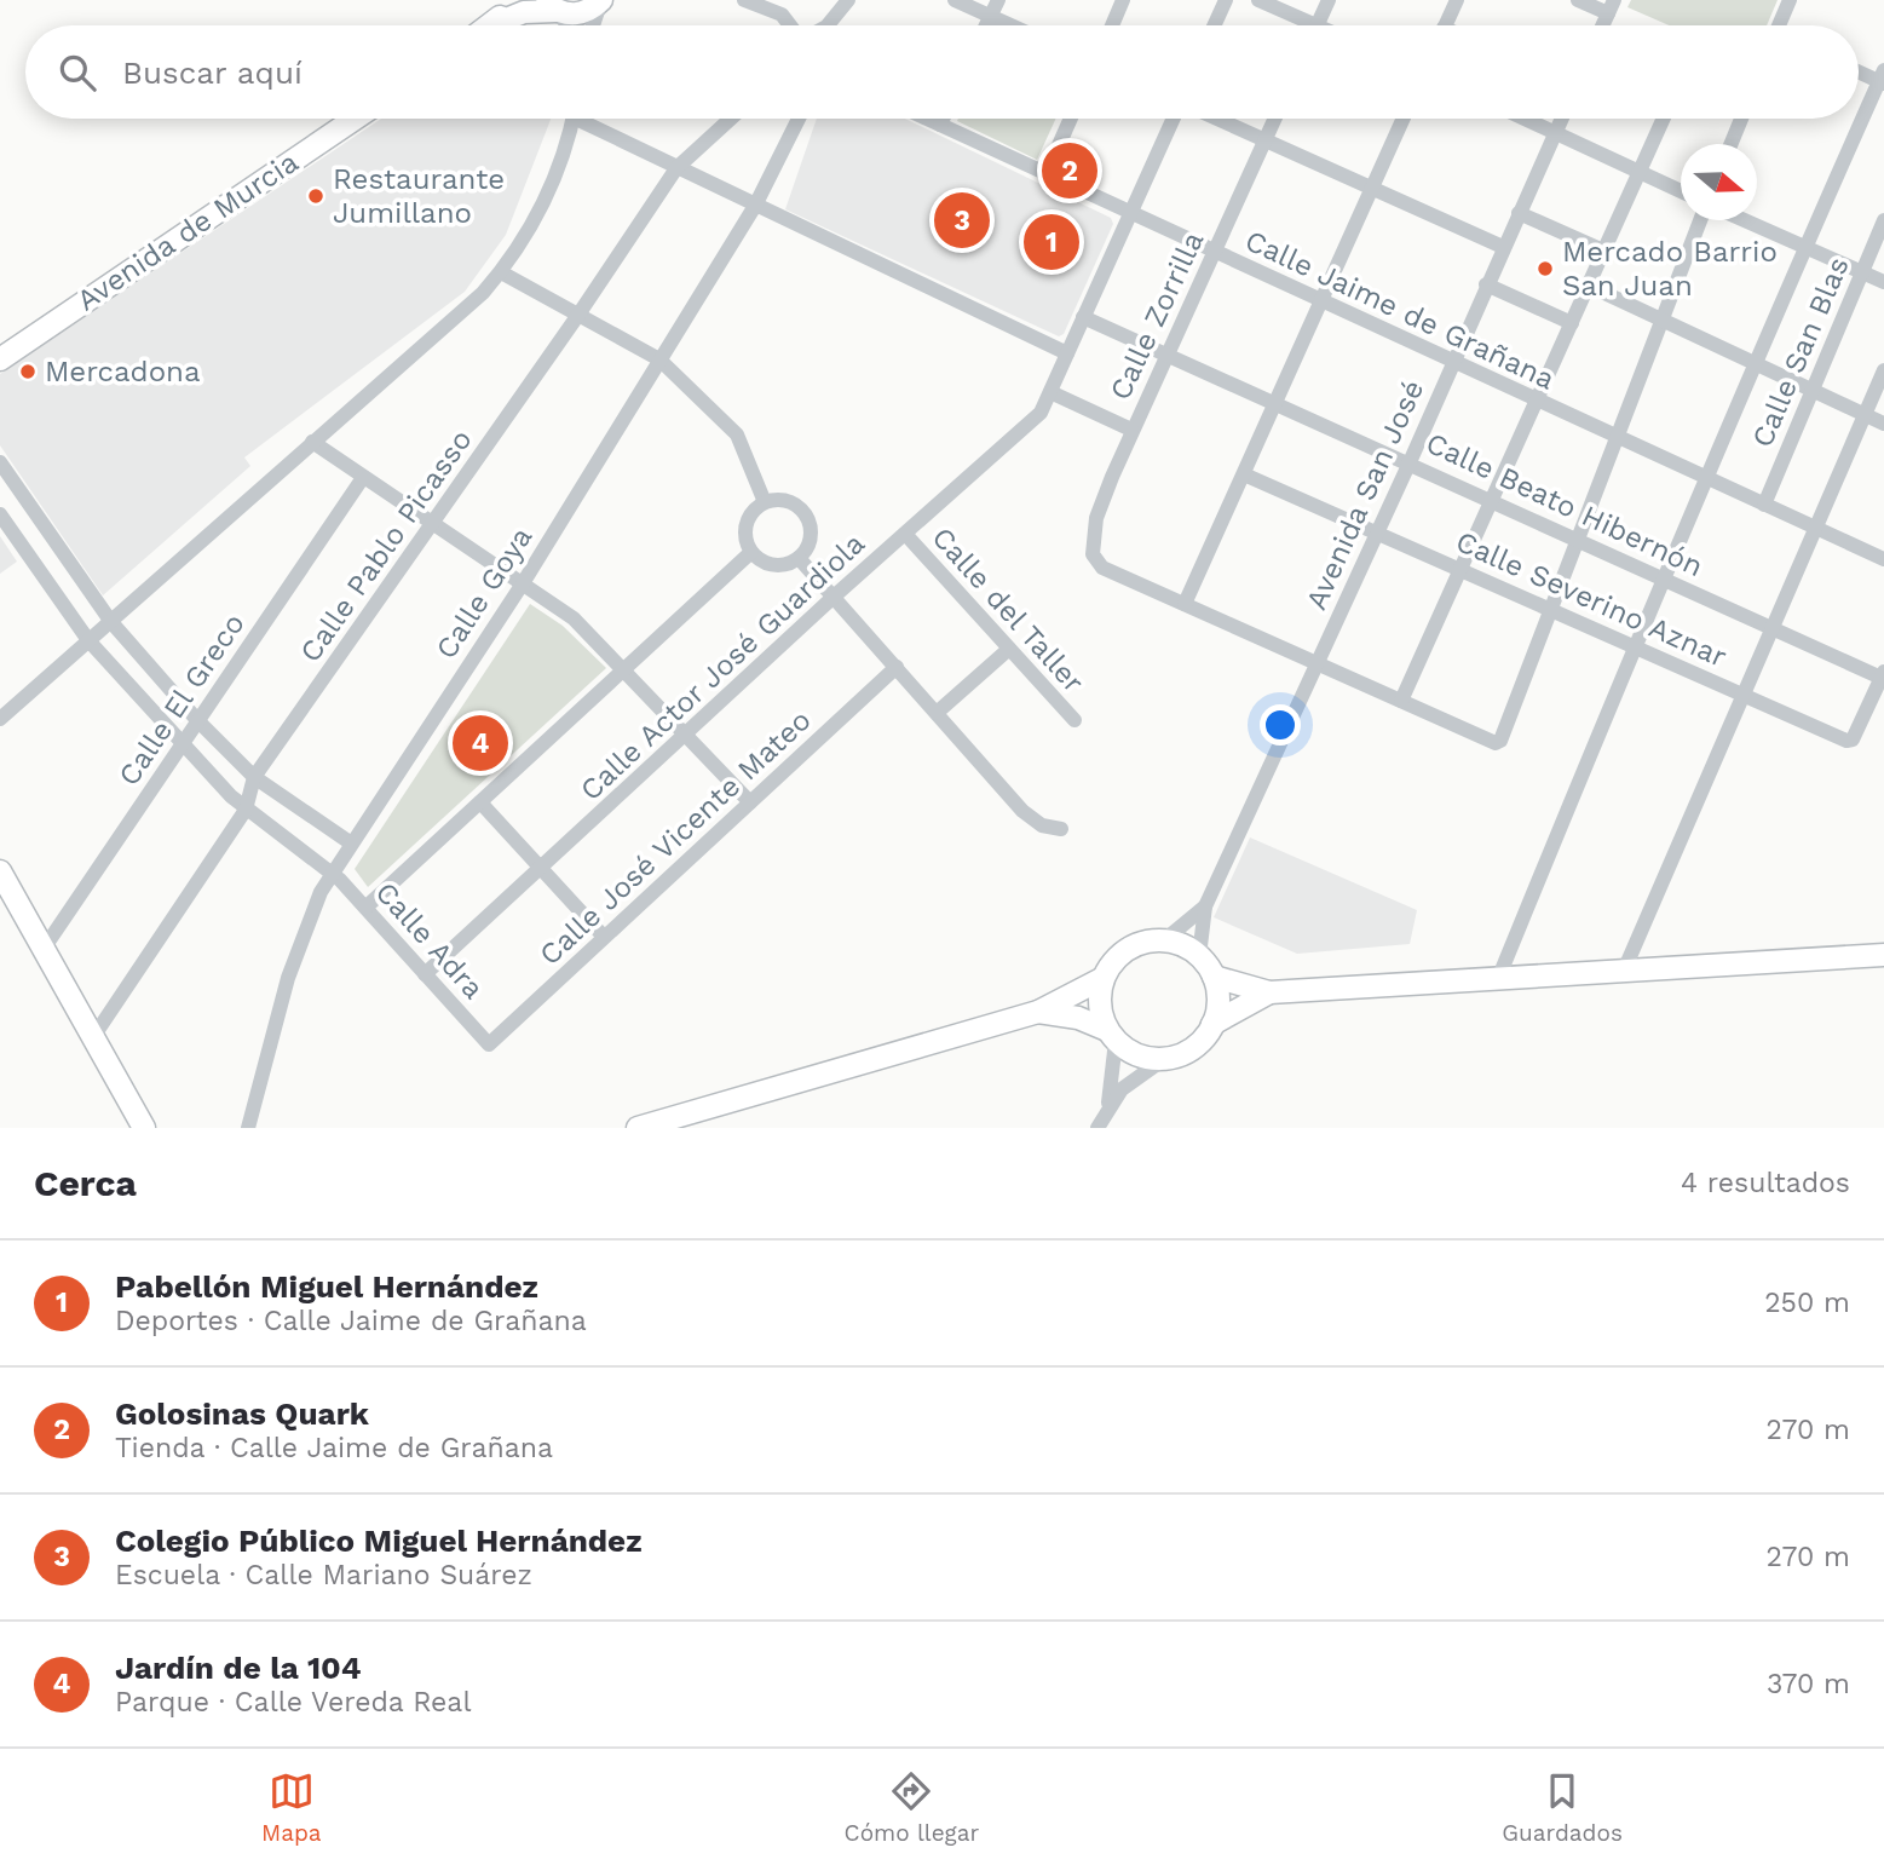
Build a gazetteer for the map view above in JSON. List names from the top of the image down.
{
  "streets": {
    "main road": ["Avenida de Murcia"],
    "street": [
      "Calle Jaime de Grañana",
      "Calle Zorrilla",
      "Calle San Blas",
      "Avenida San José",
      "Calle Beato Hibernón",
      "Calle Pablo Picasso",
      "Calle Goya",
      "Calle Severino Aznar",
      "Calle del Taller",
      "Calle Actor José Guardiola",
      "Calle El Greco",
      "Calle José Vicente Mateo",
      "Calle Adra"
    ]
  },
  "crossings": [
    ["Calle Jaime de Grañana", "Calle Zorrilla"],
    ["Calle Jaime de Grañana", "Calle San Blas"],
    ["Calle Jaime de Grañana", "Avenida San José"],
    ["Calle Jaime de Grañana", "Calle Actor José Guardiola"],
    ["Calle Zorrilla", "Calle Beato Hibernón"],
    ["Avenida San José", "Calle Beato Hibernón"],
    ["Avenida San José", "Calle Severino Aznar"],
    ["Calle Beato Hibernón", "Calle Severino Aznar"],
    ["Calle Beato Hibernón", "Calle Actor José Guardiola"],
    ["Calle Pablo Picasso", "Calle Adra"],
    ["Calle Goya", "Calle Adra"],
    ["Calle del Taller", "Calle Actor José Guardiola"],
    ["Calle Actor José Guardiola", "Calle Adra"],
    ["Calle El Greco", "Calle Adra"],
    ["Calle José Vicente Mateo", "Calle Adra"]
  ],
  "places": ["Restaurante Jumillano", "Mercado Barrio San Juan", "Mercadona"],
  "north": "right",
  "page": {
    "search": "Buscar aquí",
    "pins": [
      "2",
      "3",
      "1",
      "4"
    ],
    "heading": ["Cerca", "4 resultados"],
    "list": [
      {
        "mark": "1",
        "name": "Pabellón Miguel Hernández",
        "note": "Deportes · Calle Jaime de Grañana",
        "value": "250 m"
      },
      {
        "mark": "2",
        "name": "Golosinas Quark",
        "note": "Tienda · Calle Jaime de Grañana",
        "value": "270 m"
      },
      {
        "mark": "3",
        "name": "Colegio Público Miguel Hernández",
        "note": "Escuela · Calle Mariano Suárez",
        "value": "270 m"
      },
      {
        "mark": "4",
        "name": "Jardín de la 104",
        "note": "Parque · Calle Vereda Real",
        "value": "370 m"
      }
    ],
    "nav": ["Mapa", "Cómo llegar", "Guardados"]
  }
}
